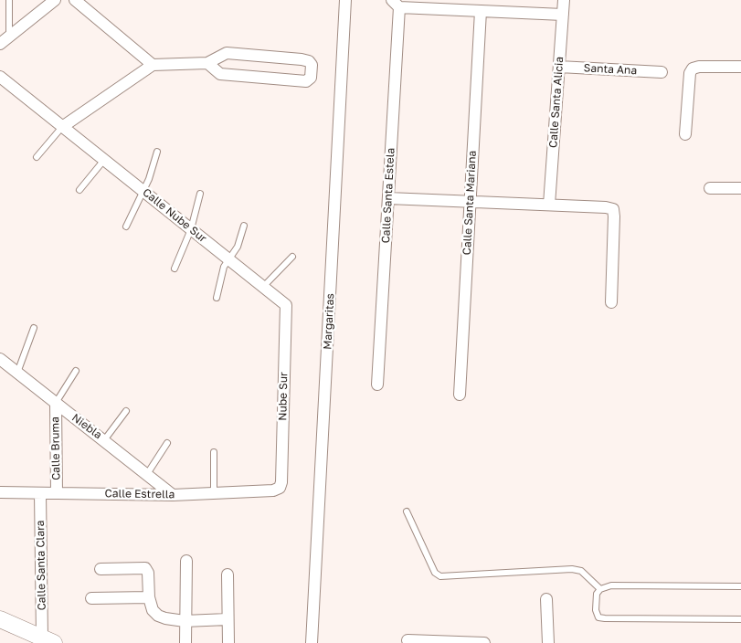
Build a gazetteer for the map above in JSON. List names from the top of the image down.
{
  "streets": {
    "street": [
      "Santa Ana",
      "Calle Santa Alicia",
      "Calle Santa Estela",
      "Calle Santa Mariana",
      "Calle Nube Sur",
      "Margaritas",
      "Nube Sur",
      "Niebla",
      "Calle Bruma",
      "Calle Estrella",
      "Calle Santa Clara"
    ]
  },
  "crossings": [
    ["Santa Ana", "Calle Santa Alicia"],
    ["Calle Nube Sur", "Nube Sur"],
    ["Nube Sur", "Calle Estrella"],
    ["Niebla", "Calle Bruma"],
    ["Niebla", "Calle Estrella"],
    ["Calle Bruma", "Calle Estrella"],
    ["Calle Estrella", "Calle Santa Clara"]
  ]
}
